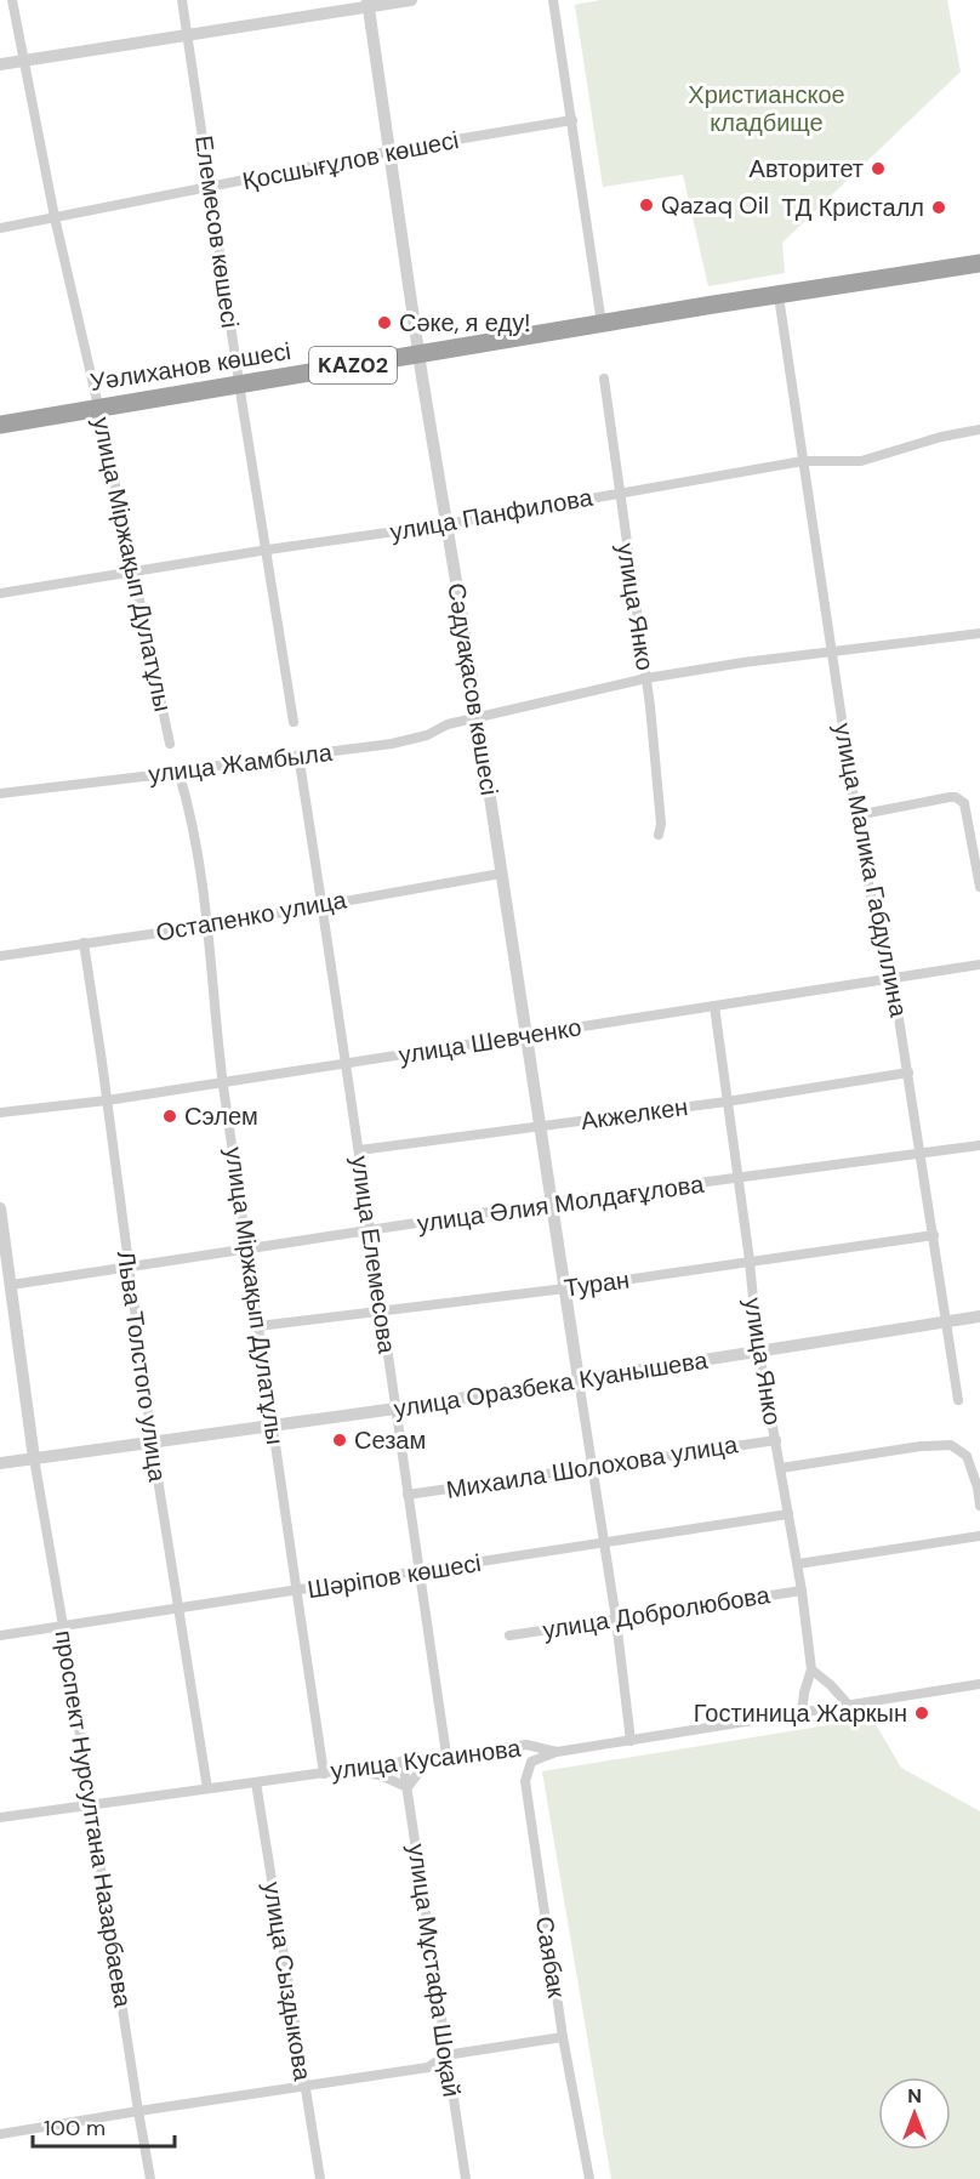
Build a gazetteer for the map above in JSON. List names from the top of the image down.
{
  "streets": {
    "highway": ["KАZ02", "Уәлиханов көшесі"],
    "street": [
      "Қосшығұлов көшесі",
      "Елемесов көшесі",
      "улица Панфилова",
      "улица Міржақып Дулатұлы",
      "улица Янко",
      "Сәдуақасов көшесі",
      "улица Жамбыла",
      "улица Малика Габдуллина",
      "Остапенко улица",
      "улица Шевченко",
      "Акжелкен",
      "улица Әлия Молдағұлова",
      "улица Елемесова",
      "Туран",
      "Льва Толстого улица",
      "улица Оразбека Куанышева",
      "Михаила Шолохова улица",
      "Шәріпов көшесі",
      "улица Добролюбова",
      "улица Кусаинова",
      "проспект Нурсултана Назарбаева",
      "Саябак",
      "улица Мұстафа Шоқай",
      "улица Сыздыкова"
    ]
  },
  "crossings": [
    ["Қосшығұлов көшесі", "Елемесов көшесі"],
    ["Қосшығұлов көшесі", "улица Міржақып Дулатұлы"],
    ["Қосшығұлов көшесі", "Сәдуақасов көшесі"],
    ["Елемесов көшесі", "Уәлиханов көшесі"],
    ["Елемесов көшесі", "улица Панфилова"],
    ["KАZ02", "Уәлиханов көшесі"],
    ["KАZ02", "улица Малика Габдуллина"],
    ["Уәлиханов көшесі", "улица Міржақып Дулатұлы"],
    ["Уәлиханов көшесі", "Сәдуақасов көшесі"],
    ["Уәлиханов көшесі", "улица Малика Габдуллина"],
    ["улица Панфилова", "улица Міржақып Дулатұлы"],
    ["улица Панфилова", "улица Янко"],
    ["улица Панфилова", "Сәдуақасов көшесі"],
    ["улица Панфилова", "улица Малика Габдуллина"],
    ["улица Міржақып Дулатұлы", "улица Жамбыла"],
    ["улица Міржақып Дулатұлы", "Остапенко улица"],
    ["улица Міржақып Дулатұлы", "улица Шевченко"],
    ["улица Міржақып Дулатұлы", "улица Әлия Молдағұлова"],
    ["улица Міржақып Дулатұлы", "Туран"],
    ["улица Міржақып Дулатұлы", "улица Оразбека Куанышева"],
    ["улица Міржақып Дулатұлы", "Шәріпов көшесі"],
    ["улица Міржақып Дулатұлы", "улица Кусаинова"],
    ["улица Янко", "улица Жамбыла"],
    ["улица Янко", "улица Шевченко"],
    ["улица Янко", "Акжелкен"],
    ["улица Янко", "улица Әлия Молдағұлова"],
    ["улица Янко", "Туран"],
    ["улица Янко", "улица Оразбека Куанышева"],
    ["улица Янко", "Михаила Шолохова улица"],
    ["улица Янко", "Шәріпов көшесі"],
    ["улица Янко", "улица Добролюбова"],
    ["улица Янко", "улица Кусаинова"],
    ["Сәдуақасов көшесі", "улица Жамбыла"],
    ["Сәдуақасов көшесі", "Остапенко улица"],
    ["Сәдуақасов көшесі", "улица Шевченко"],
    ["Сәдуақасов көшесі", "Акжелкен"],
    ["Сәдуақасов көшесі", "улица Әлия Молдағұлова"],
    ["Сәдуақасов көшесі", "Туран"],
    ["Сәдуақасов көшесі", "улица Оразбека Куанышева"],
    ["улица Жамбыла", "улица Малика Габдуллина"],
    ["улица Жамбыла", "улица Елемесова"],
    ["улица Малика Габдуллина", "улица Шевченко"],
    ["улица Малика Габдуллина", "Акжелкен"],
    ["улица Малика Габдуллина", "улица Әлия Молдағұлова"],
    ["улица Малика Габдуллина", "Туран"],
    ["улица Малика Габдуллина", "улица Оразбека Куанышева"],
    ["Остапенко улица", "улица Елемесова"],
    ["Остапенко улица", "Льва Толстого улица"],
    ["улица Шевченко", "улица Елемесова"],
    ["улица Шевченко", "Льва Толстого улица"],
    ["Акжелкен", "улица Елемесова"],
    ["улица Әлия Молдағұлова", "улица Елемесова"],
    ["улица Әлия Молдағұлова", "Льва Толстого улица"],
    ["улица Елемесова", "Туран"],
    ["улица Елемесова", "улица Оразбека Куанышева"],
    ["улица Елемесова", "Михаила Шолохова улица"],
    ["улица Елемесова", "Шәріпов көшесі"],
    ["улица Елемесова", "улица Кусаинова"],
    ["Льва Толстого улица", "улица Оразбека Куанышева"],
    ["Льва Толстого улица", "Шәріпов көшесі"],
    ["Льва Толстого улица", "улица Кусаинова"],
    ["улица Оразбека Куанышева", "проспект Нурсултана Назарбаева"],
    ["Шәріпов көшесі", "проспект Нурсултана Назарбаева"],
    ["улица Кусаинова", "проспект Нурсултана Назарбаева"],
    ["улица Кусаинова", "Саябак"],
    ["улица Кусаинова", "улица Мұстафа Шоқай"],
    ["улица Кусаинова", "улица Сыздыкова"]
  ],
  "parks": ["Христианское кладбище"],
  "places": [
    "Авторитет",
    "Qazaq Oil",
    "ТД Кристалл",
    "Сәке, я еду!",
    "Сэлем",
    "Сезам",
    "Гостиница Жаркын"
  ],
  "scale_bar": "100 m",
  "north": "top"
}
